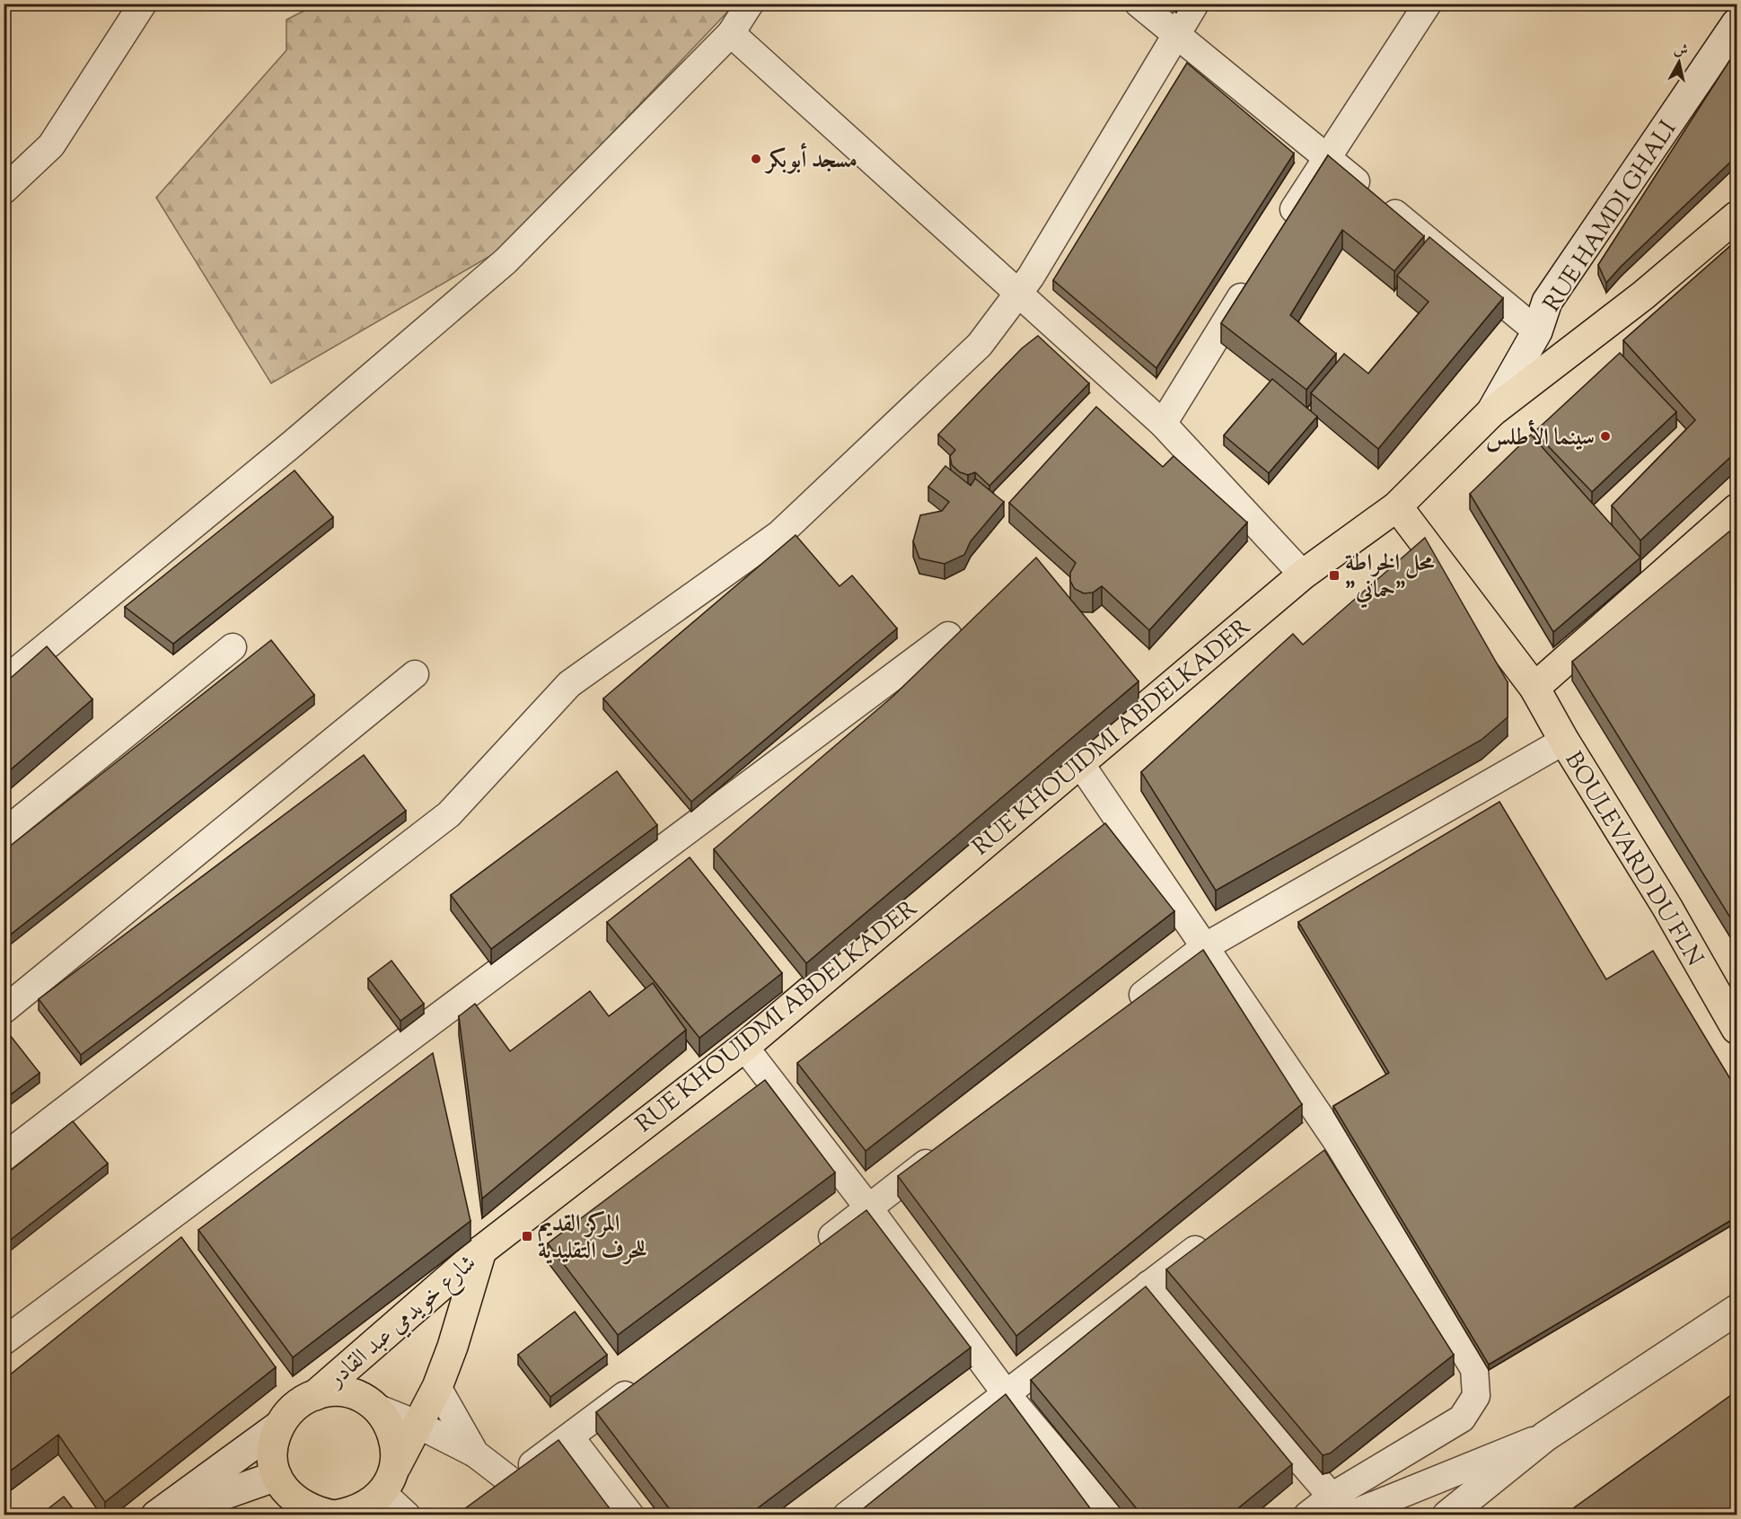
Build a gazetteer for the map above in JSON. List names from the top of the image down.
{
  "streets": {
    "main road": [
      "RUE HAMDI GHALI",
      "RUE KHOUIDMI ABDELKADER",
      "BOULEVARD DU FLN",
      "شارع خويدمي عبد القادر"
    ]
  },
  "crossings": [
    ["RUE HAMDI GHALI", "RUE KHOUIDMI ABDELKADER"],
    ["RUE KHOUIDMI ABDELKADER", "BOULEVARD DU FLN"],
    ["RUE KHOUIDMI ABDELKADER", "شارع خويدمي عبد القادر"]
  ],
  "places": {
    "other": ["مسجد أبوبكر", "سينما الأطلس"],
    "transit": ["محل الخراطة \"حماني\"", "المركز القديم للحرف التقليدية"]
  },
  "north": "top"
}
